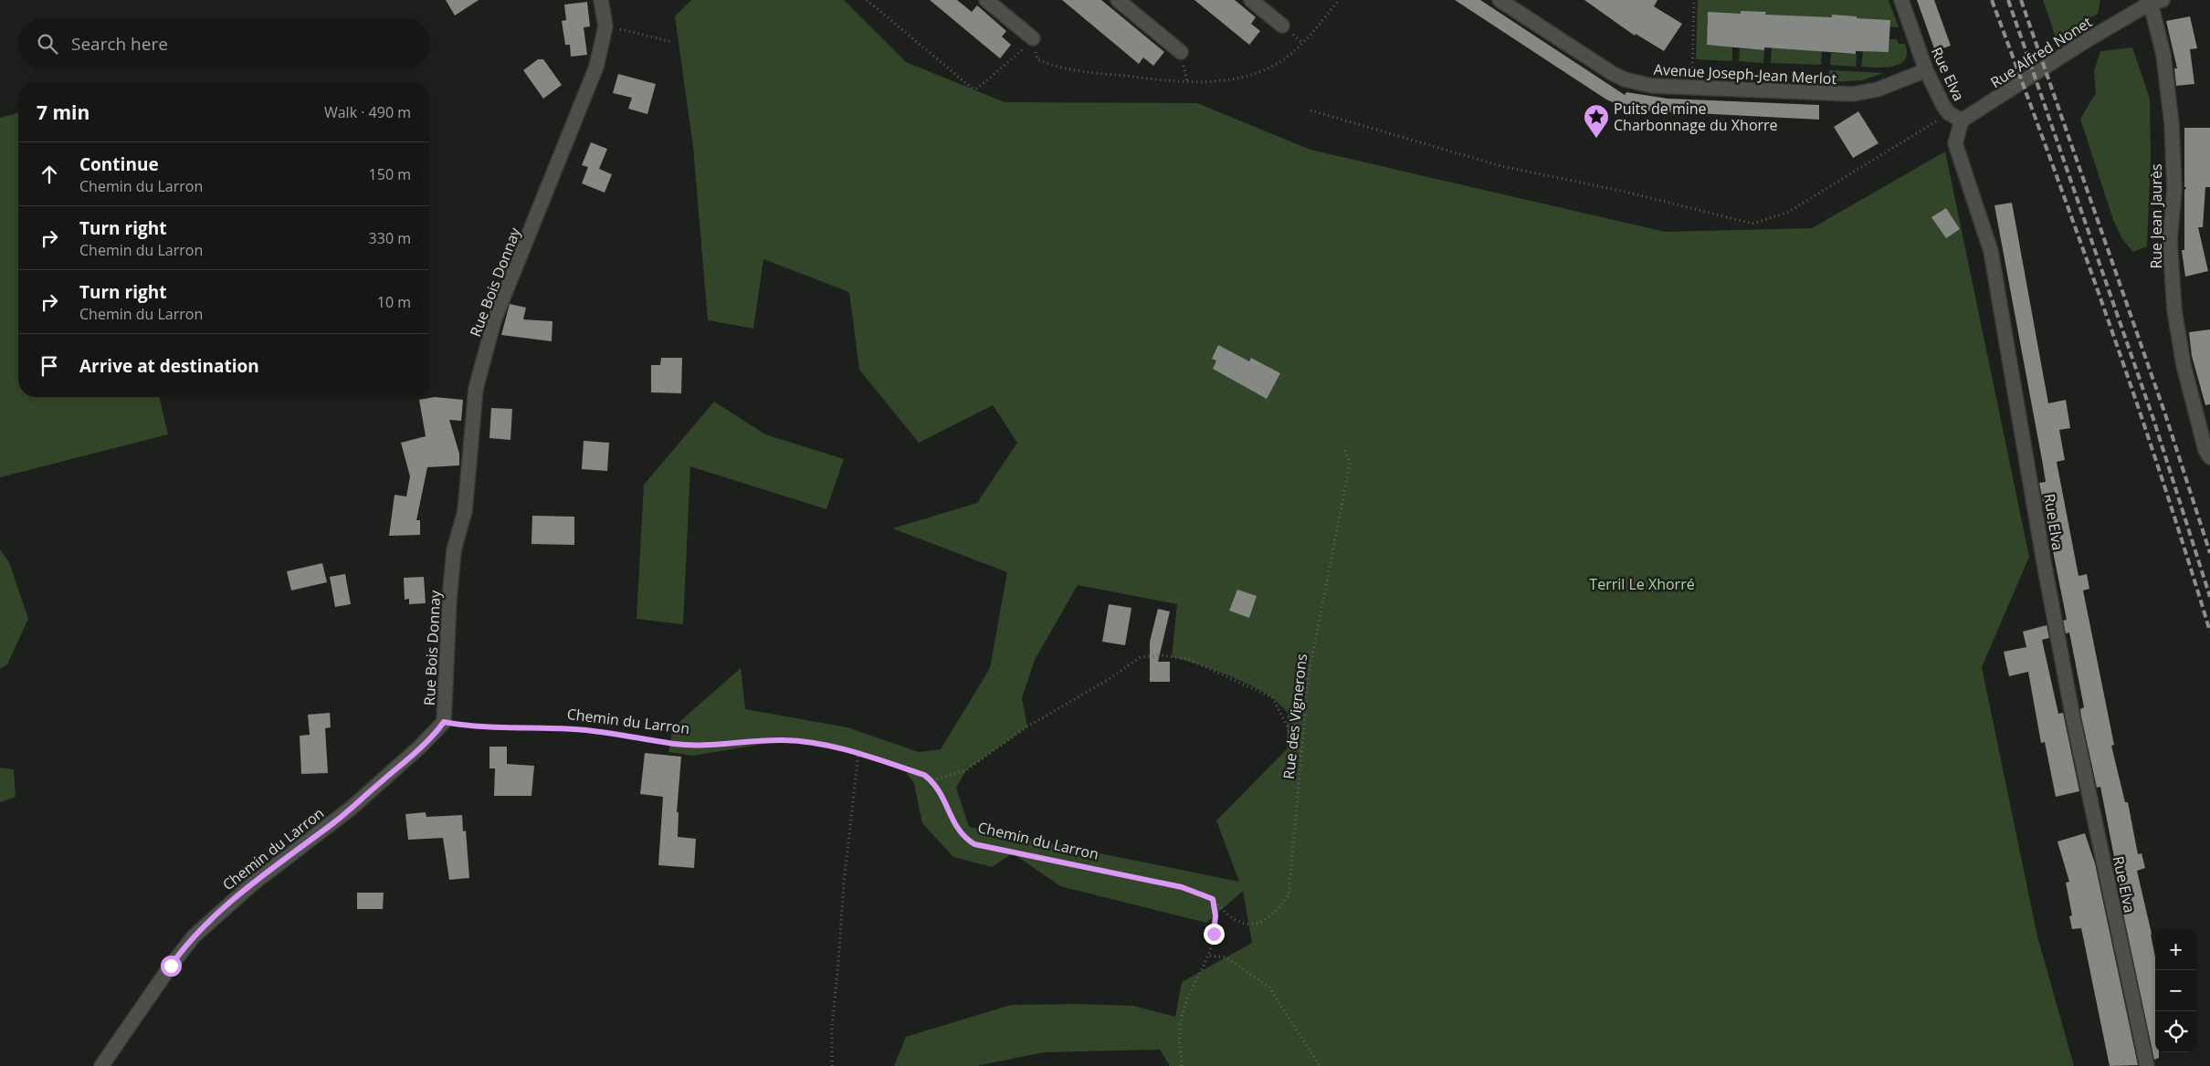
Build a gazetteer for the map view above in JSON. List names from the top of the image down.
{
  "streets": {
    "street": [
      "Rue Alfred Nonet",
      "Avenue Joseph-Jean Merlot",
      "Rue Elva",
      "Rue Jean Jaurès",
      "Rue Bois Donnay",
      "Chemin du Larron"
    ],
    "path": ["Rue des Vignerons"]
  },
  "crossings": [
    ["Rue Alfred Nonet", "Rue Elva"],
    ["Rue Alfred Nonet", "Rue Jean Jaurès"],
    ["Avenue Joseph-Jean Merlot", "Rue Elva"],
    ["Rue Bois Donnay", "Chemin du Larron"],
    ["Rue des Vignerons", "Chemin du Larron"]
  ],
  "parks": ["Terril Le Xhorré"],
  "places": {
    "place": ["Puits de mine Charbonnage du Xhorre"]
  },
  "page": {
    "search": "Search here",
    "heading": ["7 min", "Walk · 490 m"],
    "list": [
      ["Continue", "Chemin du Larron", "150 m"],
      ["Turn right", "Chemin du Larron", "330 m"],
      ["Turn right", "Chemin du Larron", "10 m"],
      "Arrive at destination"
    ],
    "map_buttons": ["+", "−"]
  }
}
